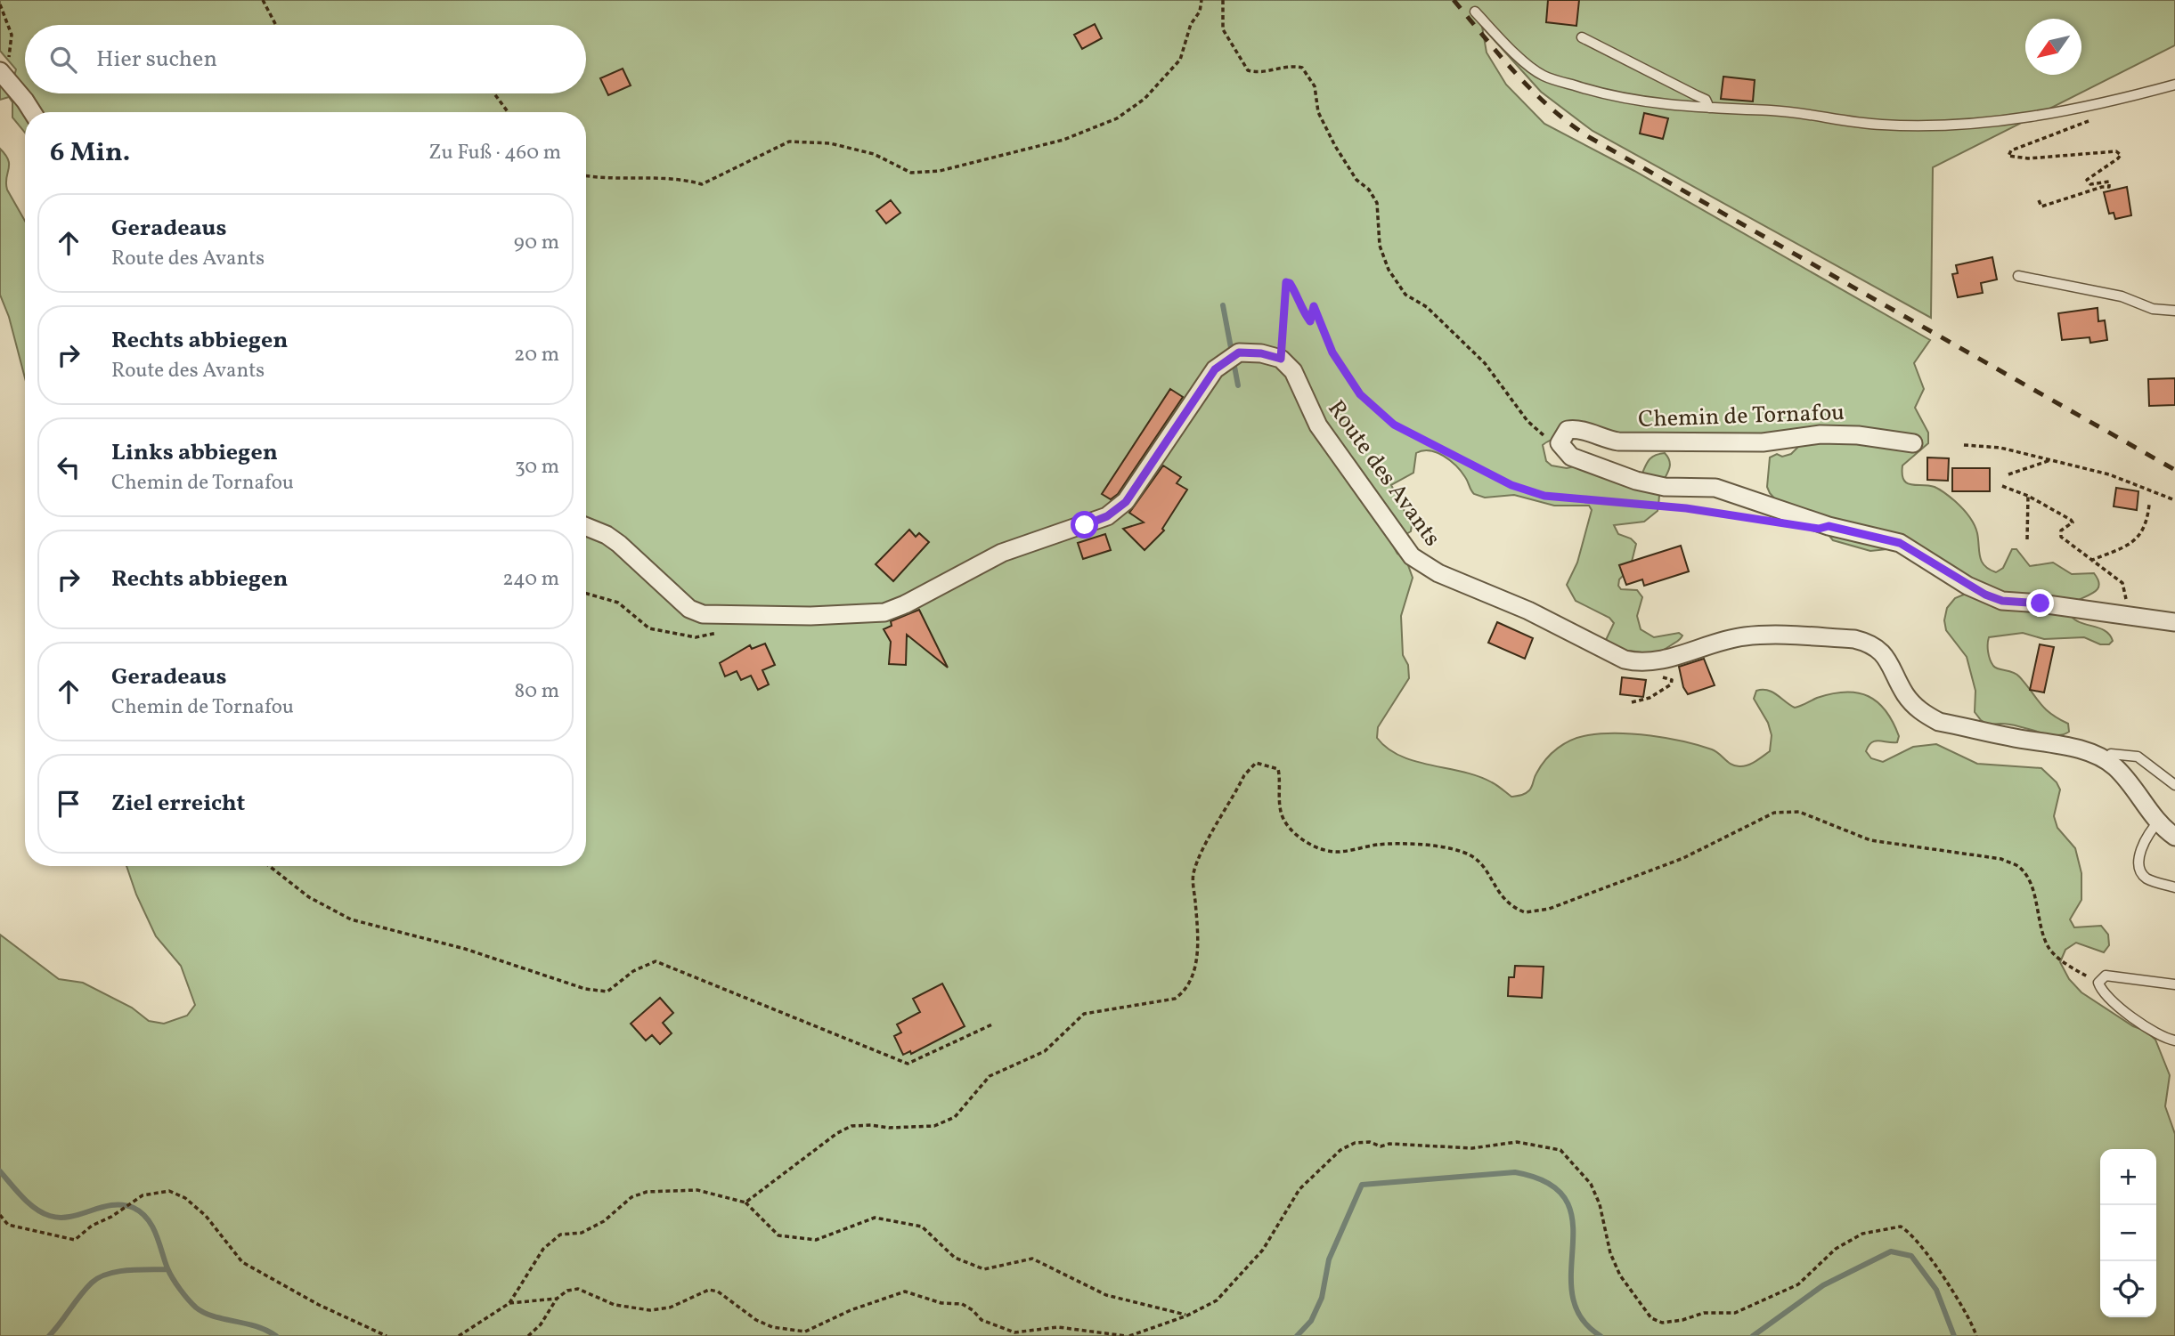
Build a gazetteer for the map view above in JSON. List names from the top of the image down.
{
  "streets": {
    "street": ["Chemin de Tornafou", "Route des Avants"]
  },
  "north": "bottom left",
  "page": {
    "search": "Hier suchen",
    "heading": ["6 Min.", "Zu Fuß · 460 m"],
    "list": [
      ["Geradeaus", "Route des Avants", "90 m"],
      ["Rechts abbiegen", "Route des Avants", "20 m"],
      ["Links abbiegen", "Chemin de Tornafou", "30 m"],
      ["Rechts abbiegen", "240 m"],
      ["Geradeaus", "Chemin de Tornafou", "80 m"],
      "Ziel erreicht"
    ],
    "map_buttons": ["+", "−"]
  }
}
